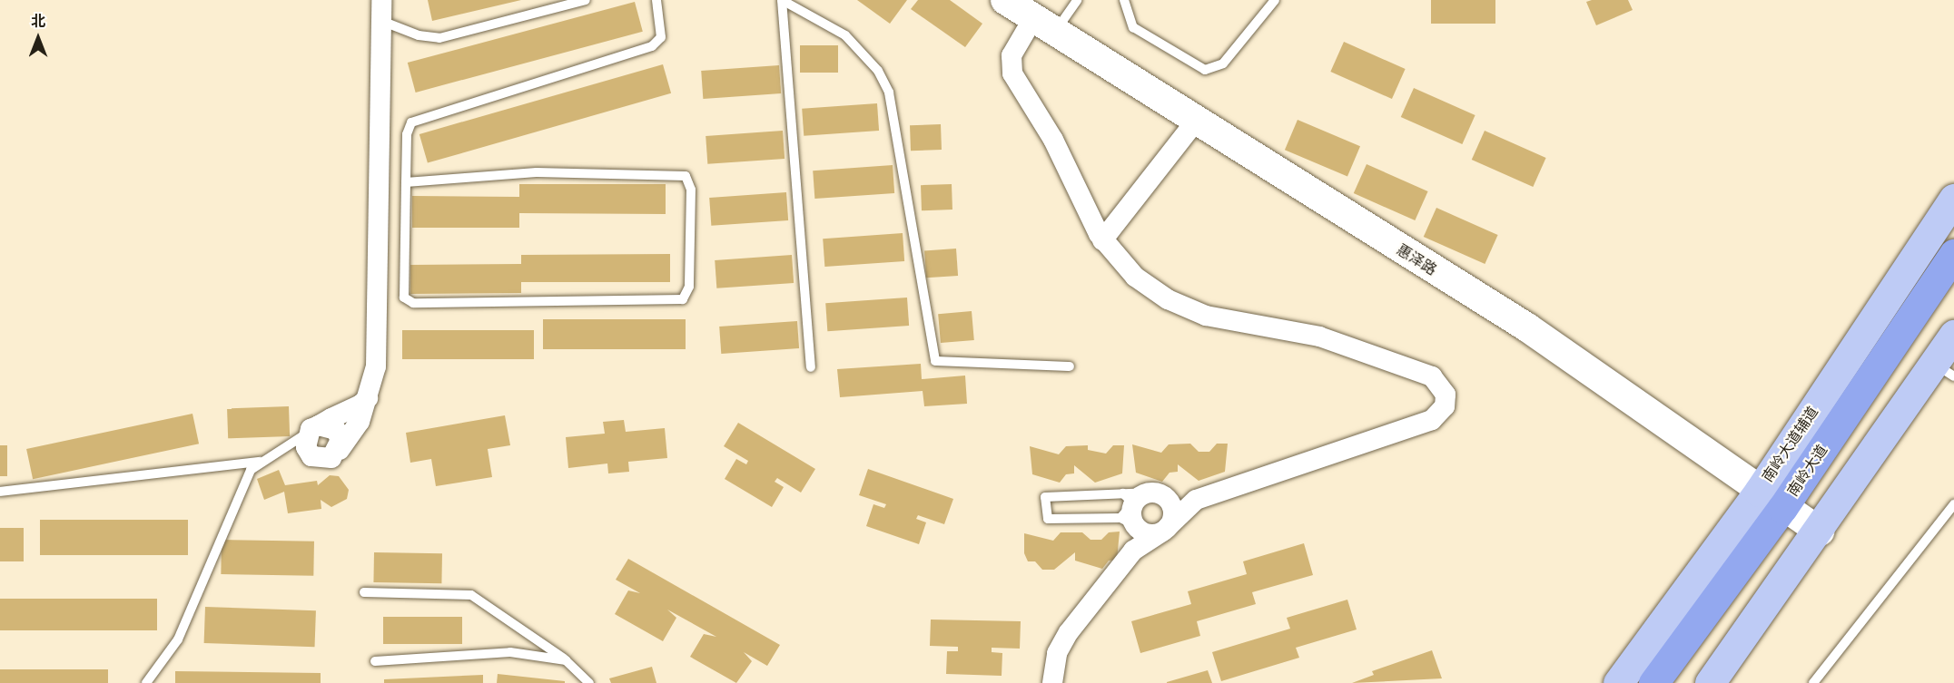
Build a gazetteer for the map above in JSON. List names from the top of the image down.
{
  "streets": {
    "highway": ["南岭大道"],
    "main road": ["南岭大道辅道"],
    "street": ["惠泽路"]
  },
  "crossings": [
    ["惠泽路", "南岭大道辅道"],
    ["惠泽路", "南岭大道"],
    ["南岭大道辅道", "南岭大道"]
  ],
  "north": "top"
}
